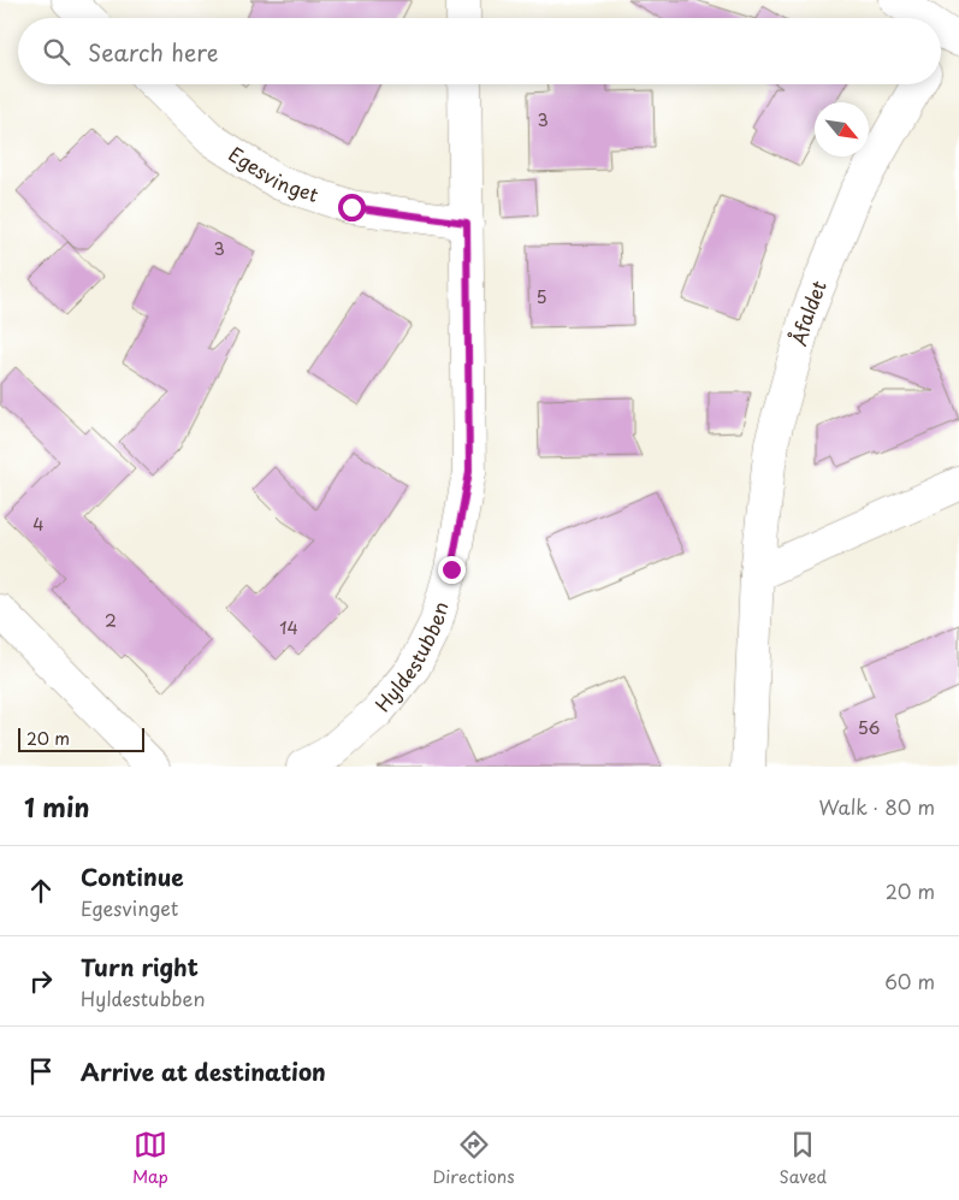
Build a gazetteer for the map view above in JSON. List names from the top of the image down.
{
  "streets": {
    "street": ["Egesvinget", "Åfaldet", "Hyldestubben"]
  },
  "crossings": [
    ["Egesvinget", "Hyldestubben"]
  ],
  "house_numbers": [
    "3",
    "3",
    "5",
    "4",
    "2",
    "14",
    "56"
  ],
  "scale_bar": "20 m",
  "north": "bottom right",
  "page": {
    "search": "Search here",
    "scale": "20 m",
    "heading": ["1 min", "Walk · 80 m"],
    "list": [
      ["Continue", "Egesvinget", "20 m"],
      ["Turn right", "Hyldestubben", "60 m"],
      "Arrive at destination"
    ],
    "nav": ["Map", "Directions", "Saved"]
  }
}
